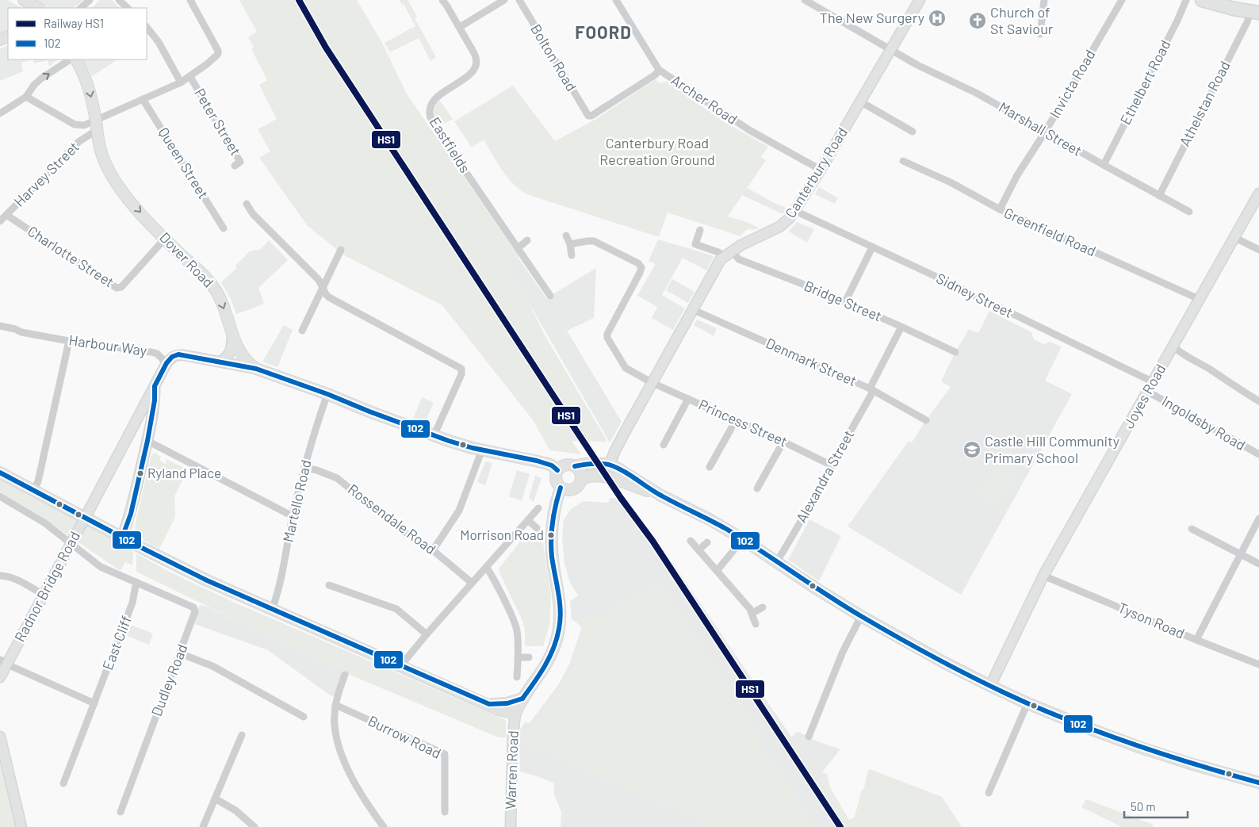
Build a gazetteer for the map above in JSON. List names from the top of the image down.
{
  "streets": {
    "main road": ["Dover Road"],
    "street": [
      "Bolton Road",
      "Ethelbert Road",
      "Invicta Road",
      "Archer Road",
      "Athelstan Road",
      "Peter Street",
      "Marshall Street",
      "Eastfields",
      "Queen Street",
      "Canterbury Road",
      "Harvey Street",
      "Greenfield Road",
      "Charlotte Street",
      "Sidney Street",
      "Bridge Street",
      "Harbour Way",
      "Denmark Street",
      "Joyes Road",
      "Princess Street",
      "Ingoldsby Road",
      "Alexandra Street",
      "Martello Road",
      "Rossendale Road",
      "Radnor Bridge Road",
      "Tyson Road",
      "East Cliff",
      "Dudley Road",
      "Burrow Road",
      "Warren Road"
    ]
  },
  "crossings": [
    ["Bolton Road", "Archer Road"],
    ["Ethelbert Road", "Marshall Street"],
    ["Invicta Road", "Marshall Street"],
    ["Invicta Road", "Greenfield Road"],
    ["Archer Road", "Canterbury Road"],
    ["Athelstan Road", "Marshall Street"],
    ["Marshall Street", "Canterbury Road"],
    ["Canterbury Road", "Sidney Street"],
    ["Canterbury Road", "Bridge Street"],
    ["Harvey Street", "Charlotte Street"],
    ["Harvey Street", "Dover Road"],
    ["Greenfield Road", "Joyes Road"],
    ["Charlotte Street", "Dover Road"],
    ["Dover Road", "Martello Road"],
    ["Sidney Street", "Joyes Road"],
    ["Bridge Street", "Alexandra Street"],
    ["Harbour Way", "Radnor Bridge Road"],
    ["Denmark Street", "Alexandra Street"],
    ["Joyes Road", "Ingoldsby Road"],
    ["Joyes Road", "Tyson Road"],
    ["Princess Street", "Alexandra Street"],
    ["Martello Road", "Rossendale Road"],
    ["East Cliff", "Dudley Road"]
  ],
  "one_way": ["Dover Road"],
  "districts": ["FOORD"],
  "parks": ["Canterbury Road Recreation Ground"],
  "places": {
    "hospital": ["The New Surgery"],
    "church": ["Church of St Saviour"],
    "school or university": ["Castle Hill Community Primary School"],
    "other": ["Ryland Place", "Morrison Road"]
  },
  "lines": ["rail line HS1", "transit line 102"],
  "legend": ["Railway HS1", "102"],
  "scale_bar": "50 m"
}
